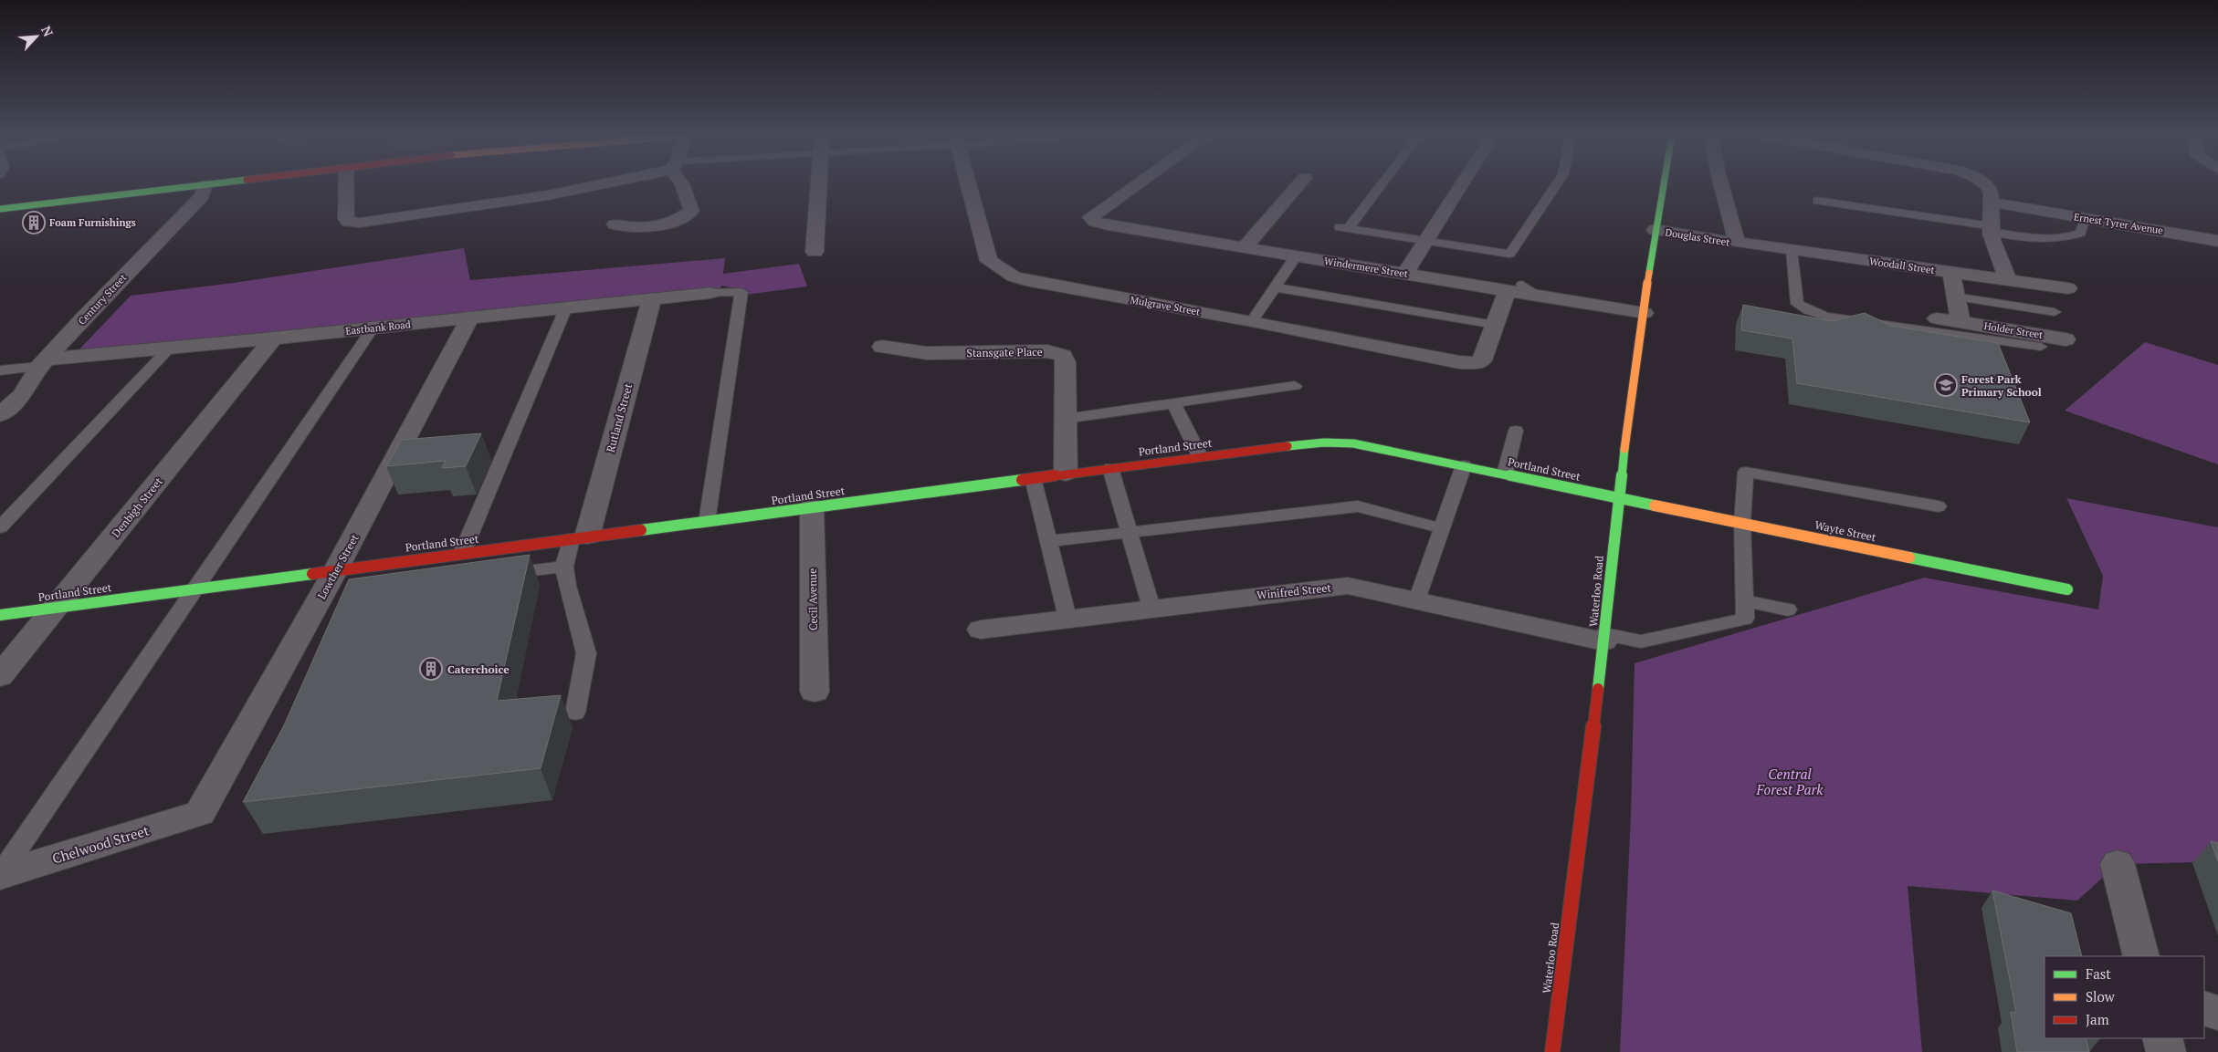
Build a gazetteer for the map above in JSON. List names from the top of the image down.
{
  "streets": {
    "main road": ["Portland Street", "Wayte Street", "Waterloo Road"],
    "street": [
      "Ernest Tyrer Avenue",
      "Douglas Street",
      "Woodall Street",
      "Windermere Street",
      "Century Street",
      "Mulgrave Street",
      "Eastbank Road",
      "Holder Street",
      "Stansgate Place",
      "Rutland Street",
      "Denbigh Street",
      "Lowther Street",
      "Winifred Street",
      "Cecil Avenue",
      "Chelwood Street"
    ]
  },
  "crossings": [
    ["Douglas Street", "Woodall Street"],
    ["Douglas Street", "Waterloo Road"],
    ["Windermere Street", "Waterloo Road"],
    ["Century Street", "Eastbank Road"],
    ["Eastbank Road", "Rutland Street"],
    ["Eastbank Road", "Denbigh Street"],
    ["Eastbank Road", "Lowther Street"],
    ["Stansgate Place", "Portland Street"],
    ["Rutland Street", "Portland Street"],
    ["Portland Street", "Denbigh Street"],
    ["Portland Street", "Wayte Street"],
    ["Portland Street", "Lowther Street"],
    ["Portland Street", "Waterloo Road"],
    ["Portland Street", "Cecil Avenue"],
    ["Wayte Street", "Waterloo Road"],
    ["Lowther Street", "Chelwood Street"],
    ["Winifred Street", "Waterloo Road"]
  ],
  "parks": ["Central Forest Park"],
  "places": {
    "building": ["Foam Furnishings", "Caterchoice"],
    "school or university": ["Forest Park Primary School"]
  },
  "legend": ["Fast", "Slow", "Jam"],
  "north": "top right"
}
